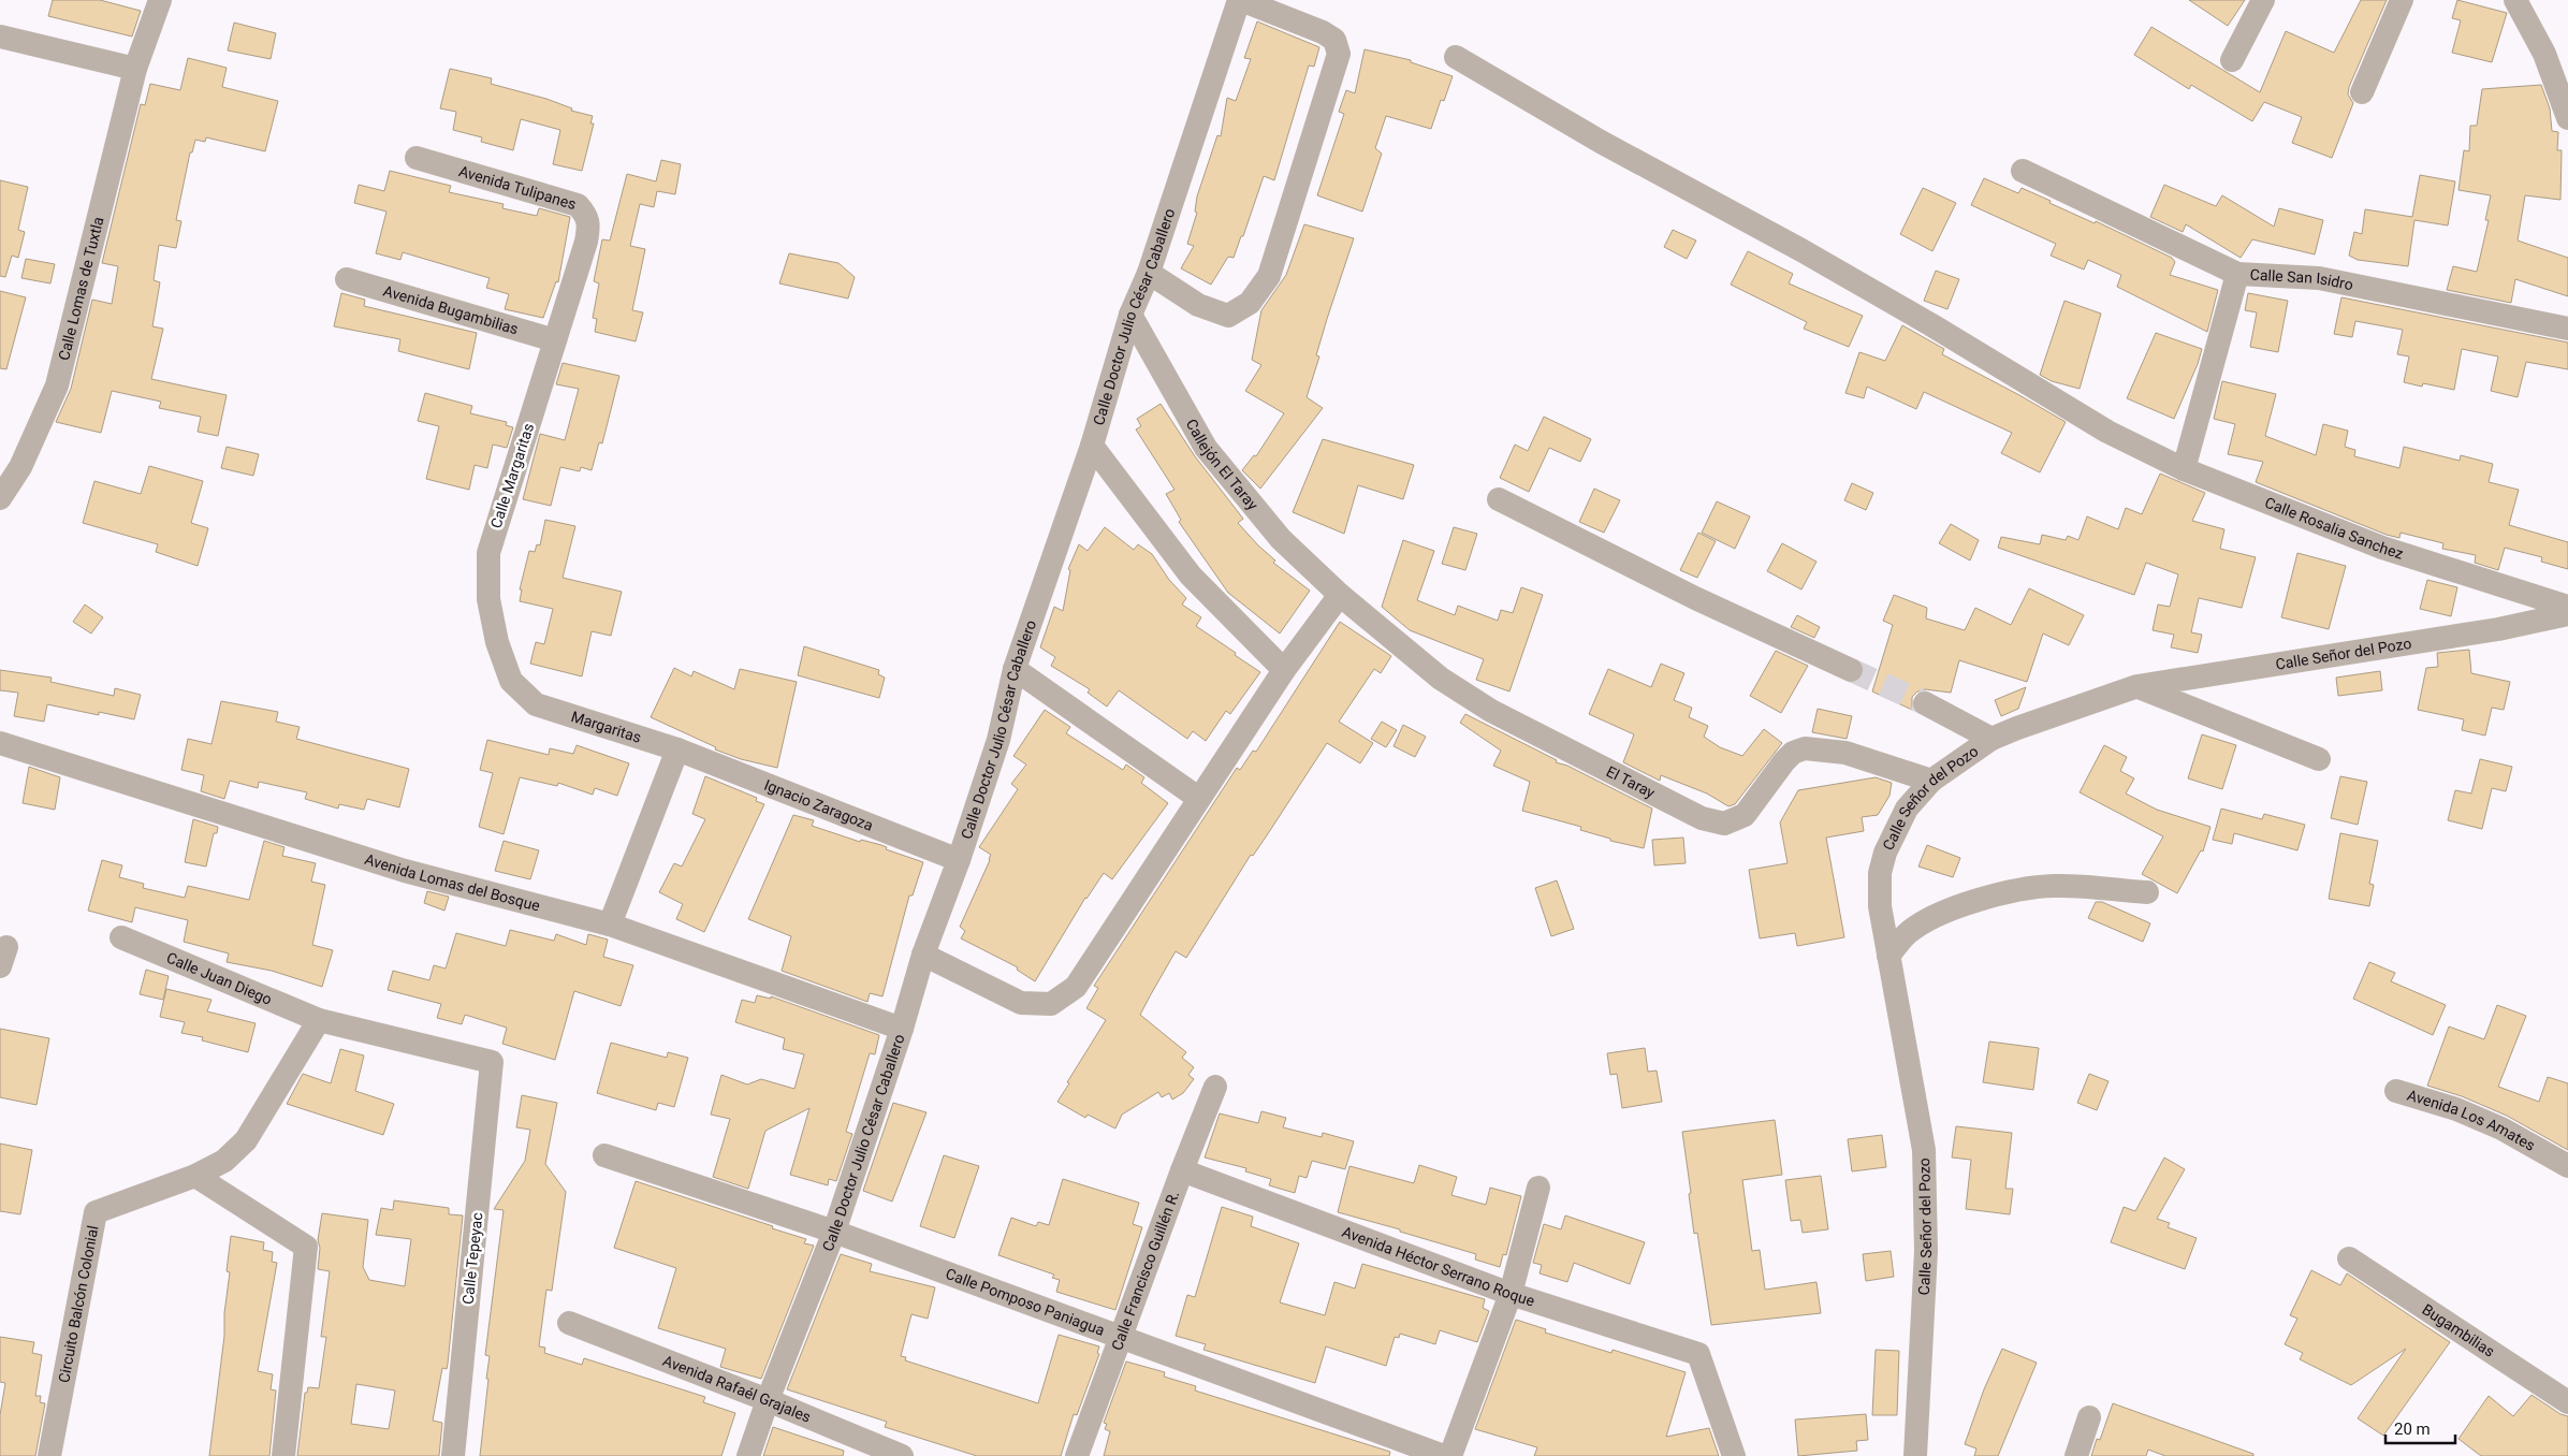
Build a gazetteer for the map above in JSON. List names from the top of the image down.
{
  "streets": {
    "street": [
      "Avenida Tulipanes",
      "Calle San Isidro",
      "Calle Lomas de Tuxtla",
      "Avenida Bugambilias",
      "Calle Doctor Julio César Caballero",
      "Callejón El Taray",
      "Calle Margaritas",
      "Calle Rosalia Sanchez",
      "Calle Señor del Pozo",
      "Margaritas",
      "El Taray",
      "Ignacio Zaragoza",
      "Avenida Lomas del Bosque",
      "Calle Juan Diego",
      "Avenida Los Amates",
      "Calle Tepeyac",
      "Avenida Héctor Serrano Roque",
      "Calle Francisco Guillén R.",
      "Calle Pomposo Paniagua",
      "Circuito Balcón Colonial",
      "Bugambilias",
      "Avenida Rafaél Grajales"
    ]
  },
  "crossings": [
    ["Avenida Tulipanes", "Calle Margaritas"],
    ["Avenida Bugambilias", "Calle Margaritas"],
    ["Calle Doctor Julio César Caballero", "Callejón El Taray"],
    ["Calle Doctor Julio César Caballero", "Ignacio Zaragoza"],
    ["Calle Doctor Julio César Caballero", "Avenida Lomas del Bosque"],
    ["Calle Doctor Julio César Caballero", "Calle Pomposo Paniagua"],
    ["Calle Doctor Julio César Caballero", "Avenida Rafaél Grajales"],
    ["Callejón El Taray", "El Taray"],
    ["Calle Margaritas", "Margaritas"],
    ["Calle Señor del Pozo", "El Taray"],
    ["Margaritas", "Ignacio Zaragoza"],
    ["Calle Juan Diego", "Calle Tepeyac"],
    ["Avenida Héctor Serrano Roque", "Calle Francisco Guillén R."],
    ["Calle Francisco Guillén R.", "Calle Pomposo Paniagua"]
  ],
  "scale_bar": "20 m"
}
